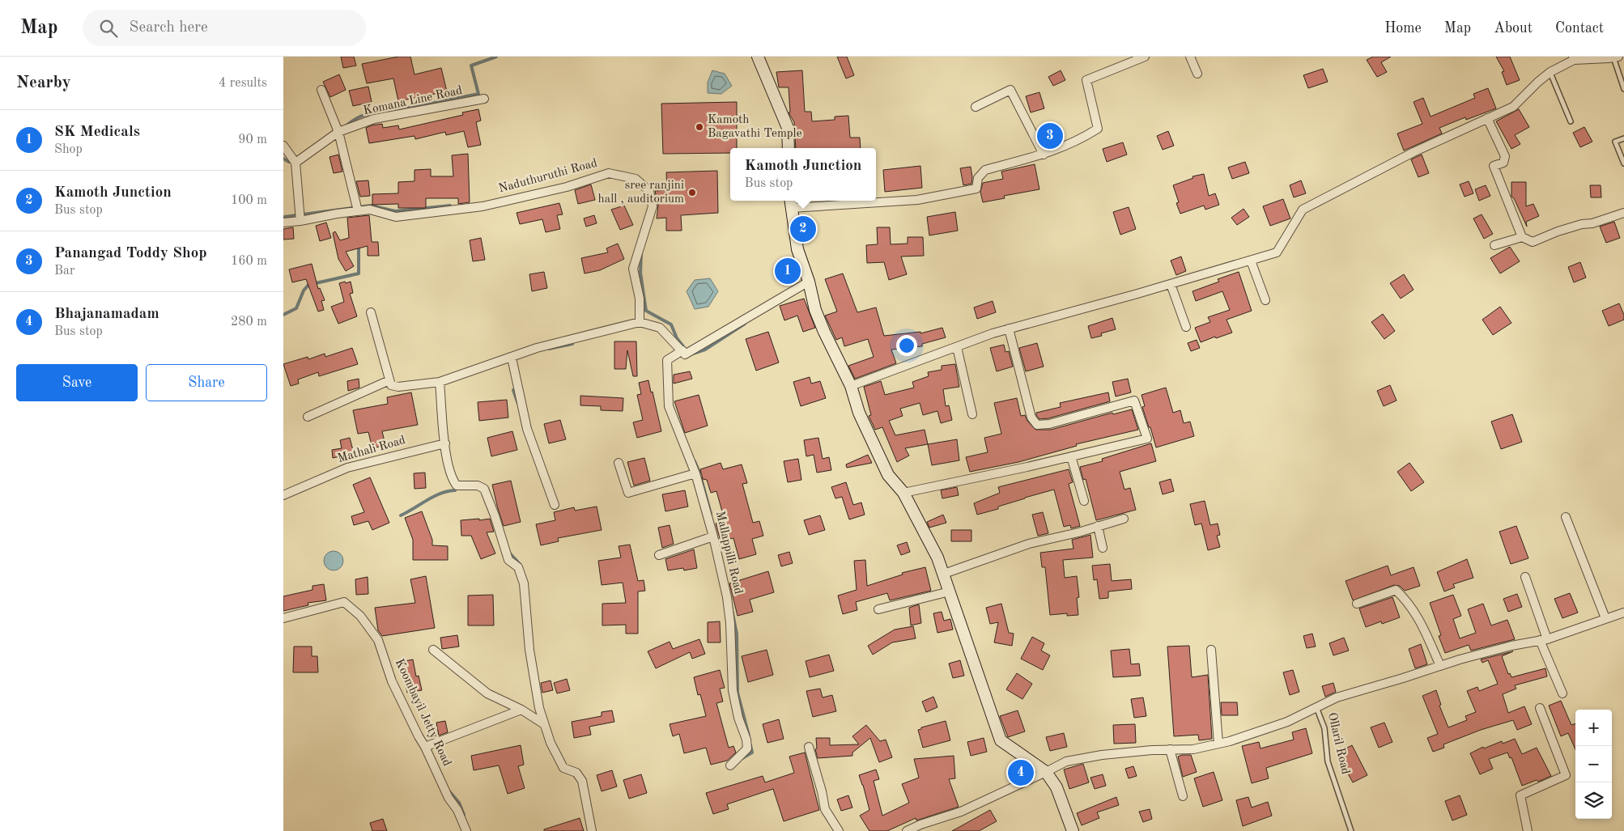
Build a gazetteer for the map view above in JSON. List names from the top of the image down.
{
  "streets": {
    "street": [
      "Komana Line Road",
      "Naduthuruthi Road",
      "Mathali Road",
      "Mallappilli Road",
      "Koombayil Jetty Road"
    ],
    "lane": ["Ollaril Road"]
  },
  "places": ["Kamoth Bagavathi Temple", "sree ranjini hall , auditorium"],
  "page": {
    "header": "Map",
    "search": "Search here",
    "nav": [
      "Home",
      "Map",
      "About",
      "Contact"
    ],
    "heading": ["Nearby", "4 results"],
    "list": [
      {
        "mark": "1",
        "name": "SK Medicals",
        "note": "Shop",
        "value": "90 m"
      },
      {
        "mark": "2",
        "name": "Kamoth Junction",
        "note": "Bus stop",
        "value": "100 m"
      },
      {
        "mark": "3",
        "name": "Panangad Toddy Shop",
        "note": "Bar",
        "value": "160 m"
      },
      {
        "mark": "4",
        "name": "Bhajanamadam",
        "note": "Bus stop",
        "value": "280 m"
      }
    ],
    "pins": [
      "3",
      "2",
      "1",
      "4"
    ],
    "popup": ["Kamoth Junction", "Bus stop"],
    "buttons": ["Save", "Share"],
    "map_buttons": ["+", "−"]
  }
}
